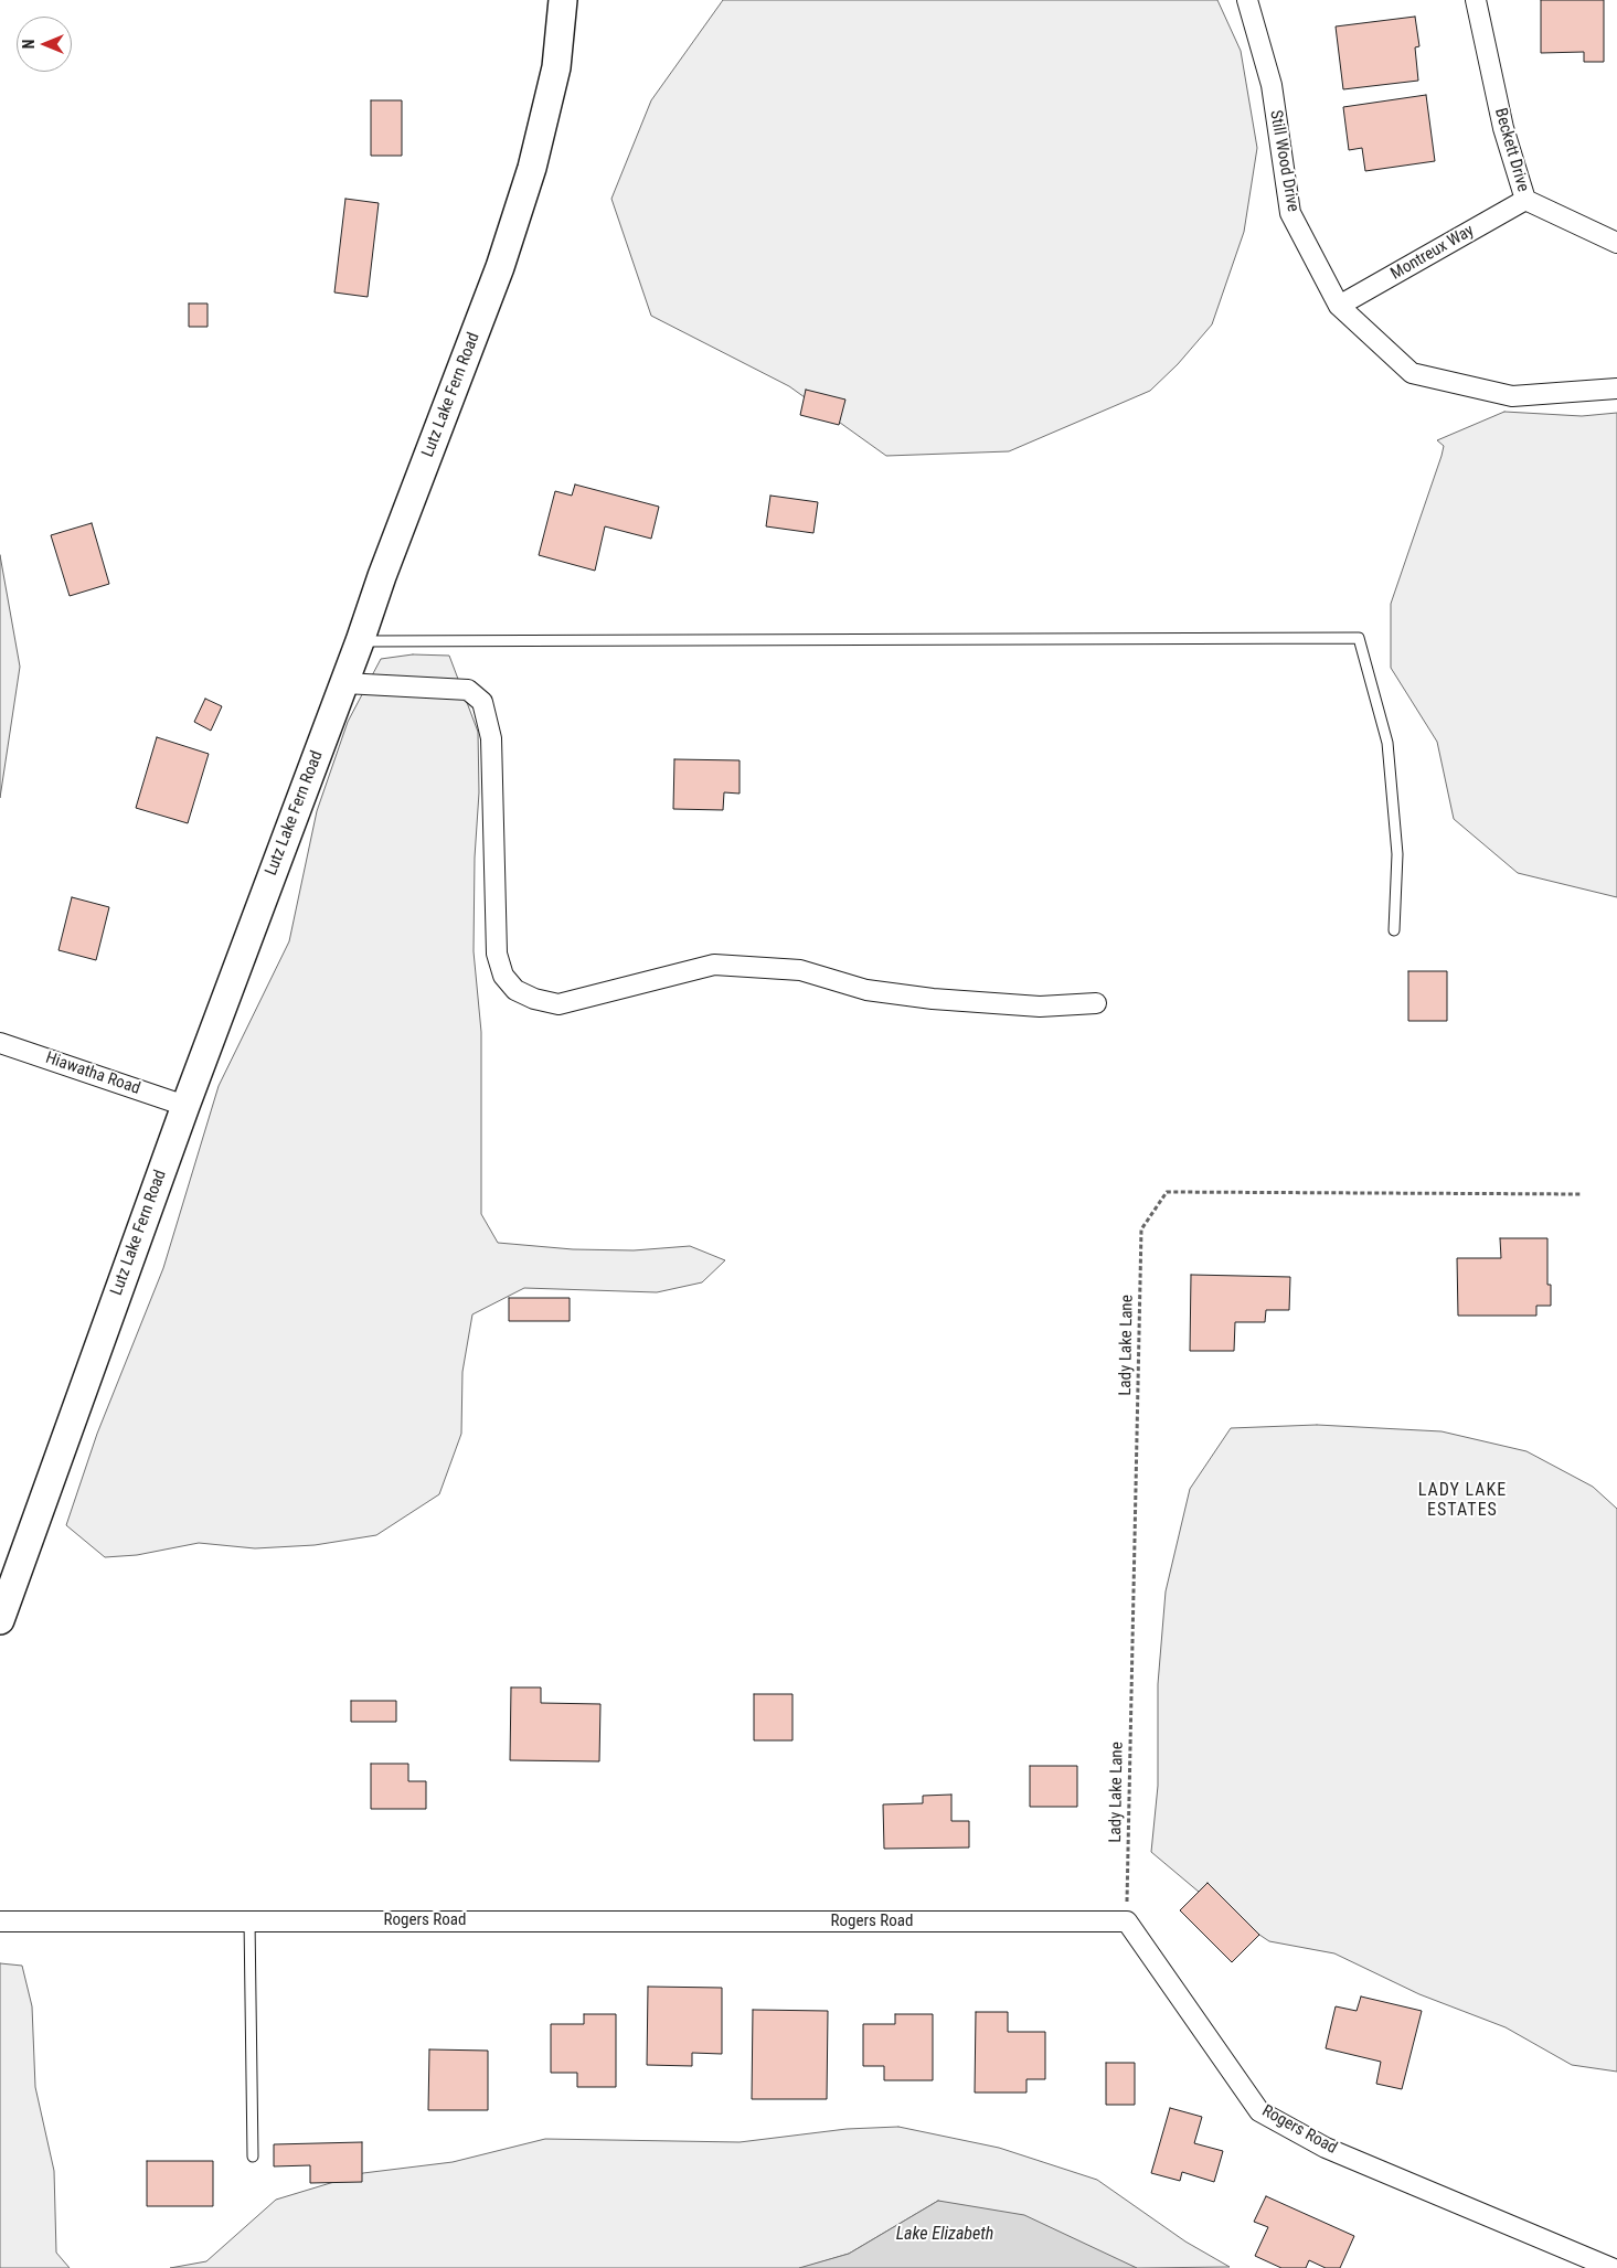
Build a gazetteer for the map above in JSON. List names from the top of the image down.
{
  "streets": {
    "main road": ["Lutz Lake Fern Road"],
    "street": [
      "Beckett Drive",
      "Still Wood Drive",
      "Montreux Way",
      "Hiawatha Road",
      "Rogers Road"
    ],
    "path": ["Lady Lake Lane"]
  },
  "crossings": [
    ["Beckett Drive", "Montreux Way"],
    ["Still Wood Drive", "Montreux Way"],
    ["Lutz Lake Fern Road", "Hiawatha Road"],
    ["Lady Lake Lane", "Rogers Road"]
  ],
  "districts": ["LADY LAKE ESTATES"],
  "water": ["Lake Elizabeth"],
  "north": "left"
}
